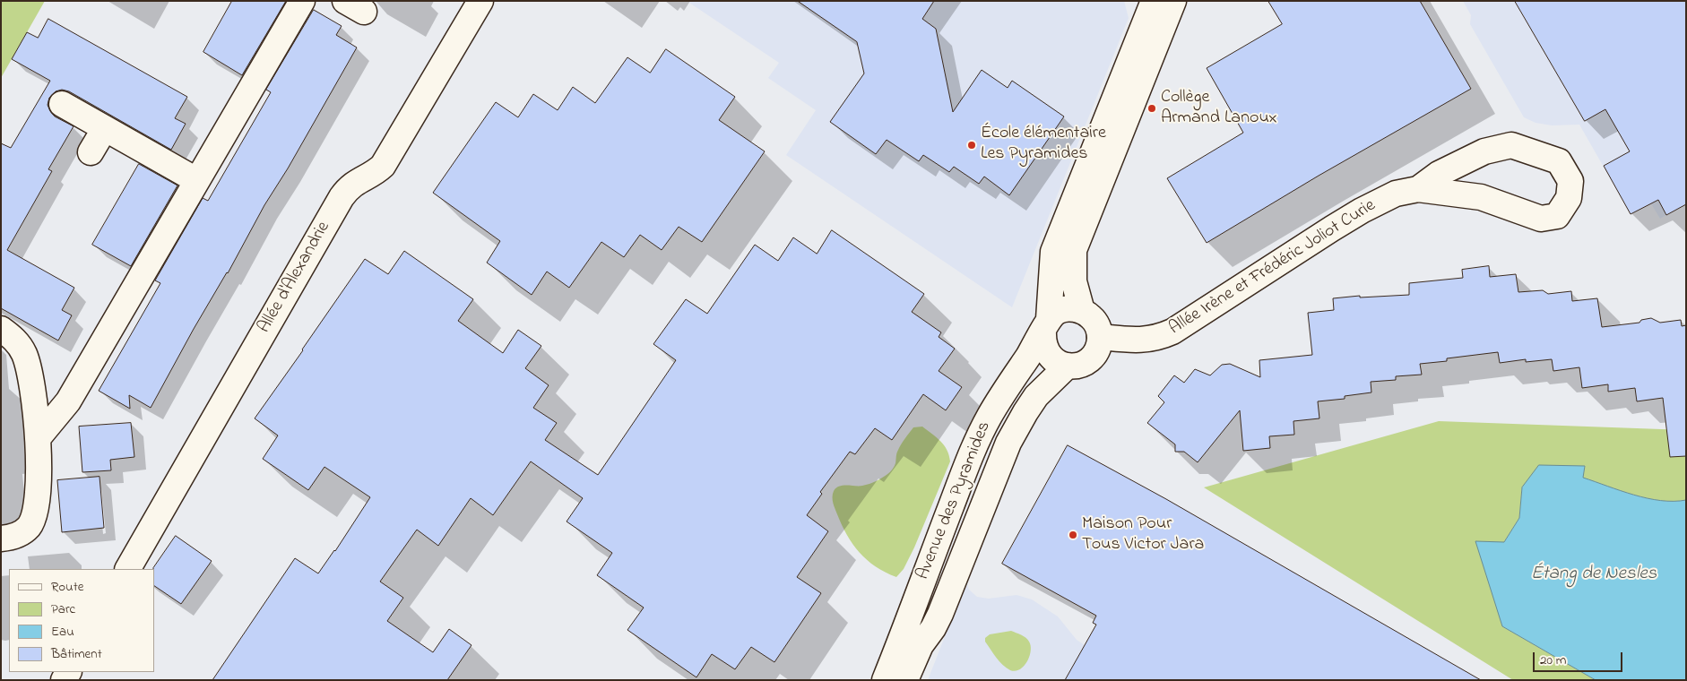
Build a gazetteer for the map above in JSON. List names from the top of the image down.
{
  "streets": {
    "street": ["Allée Irène et Frédéric Joliot Curie", "Allée d'Alexandrie", "Avenue des Pyramides"]
  },
  "crossings": [
    ["Allée Irène et Frédéric Joliot Curie", "Avenue des Pyramides"]
  ],
  "water": ["Étang de Nesles"],
  "places": ["Collège Armand Lanoux", "École élémentaire Les Pyramides", "Maison Pour Tous Victor Jara"],
  "legend": [
    "Route",
    "Parc",
    "Eau",
    "Bâtiment"
  ],
  "scale_bar": "20 m"
}
